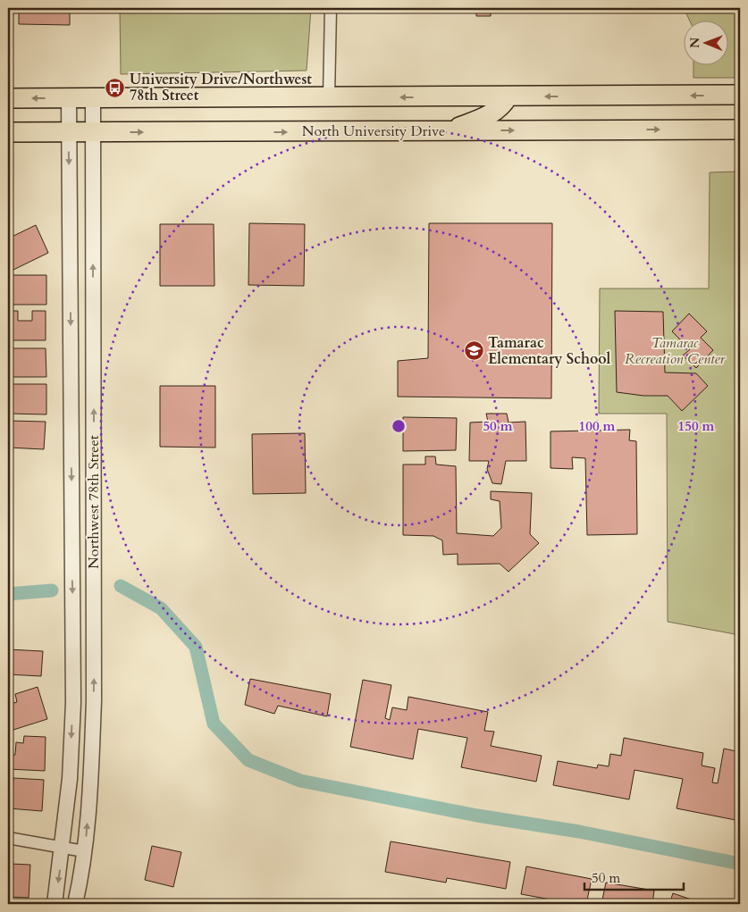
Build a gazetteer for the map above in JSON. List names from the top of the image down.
{
  "streets": {
    "main road": ["North University Drive"],
    "street": ["Northwest 78th Street"]
  },
  "crossings": [
    ["North University Drive", "Northwest 78th Street"]
  ],
  "parks": ["Tamarac Recreation Center"],
  "places": {
    "bus stop": ["University Drive/Northwest 78th Street"],
    "school or university": ["Tamarac Elementary School"]
  },
  "scale_bar": "50 m",
  "north": "left",
  "rings": ["50 m", "100 m", "150 m"]
}
